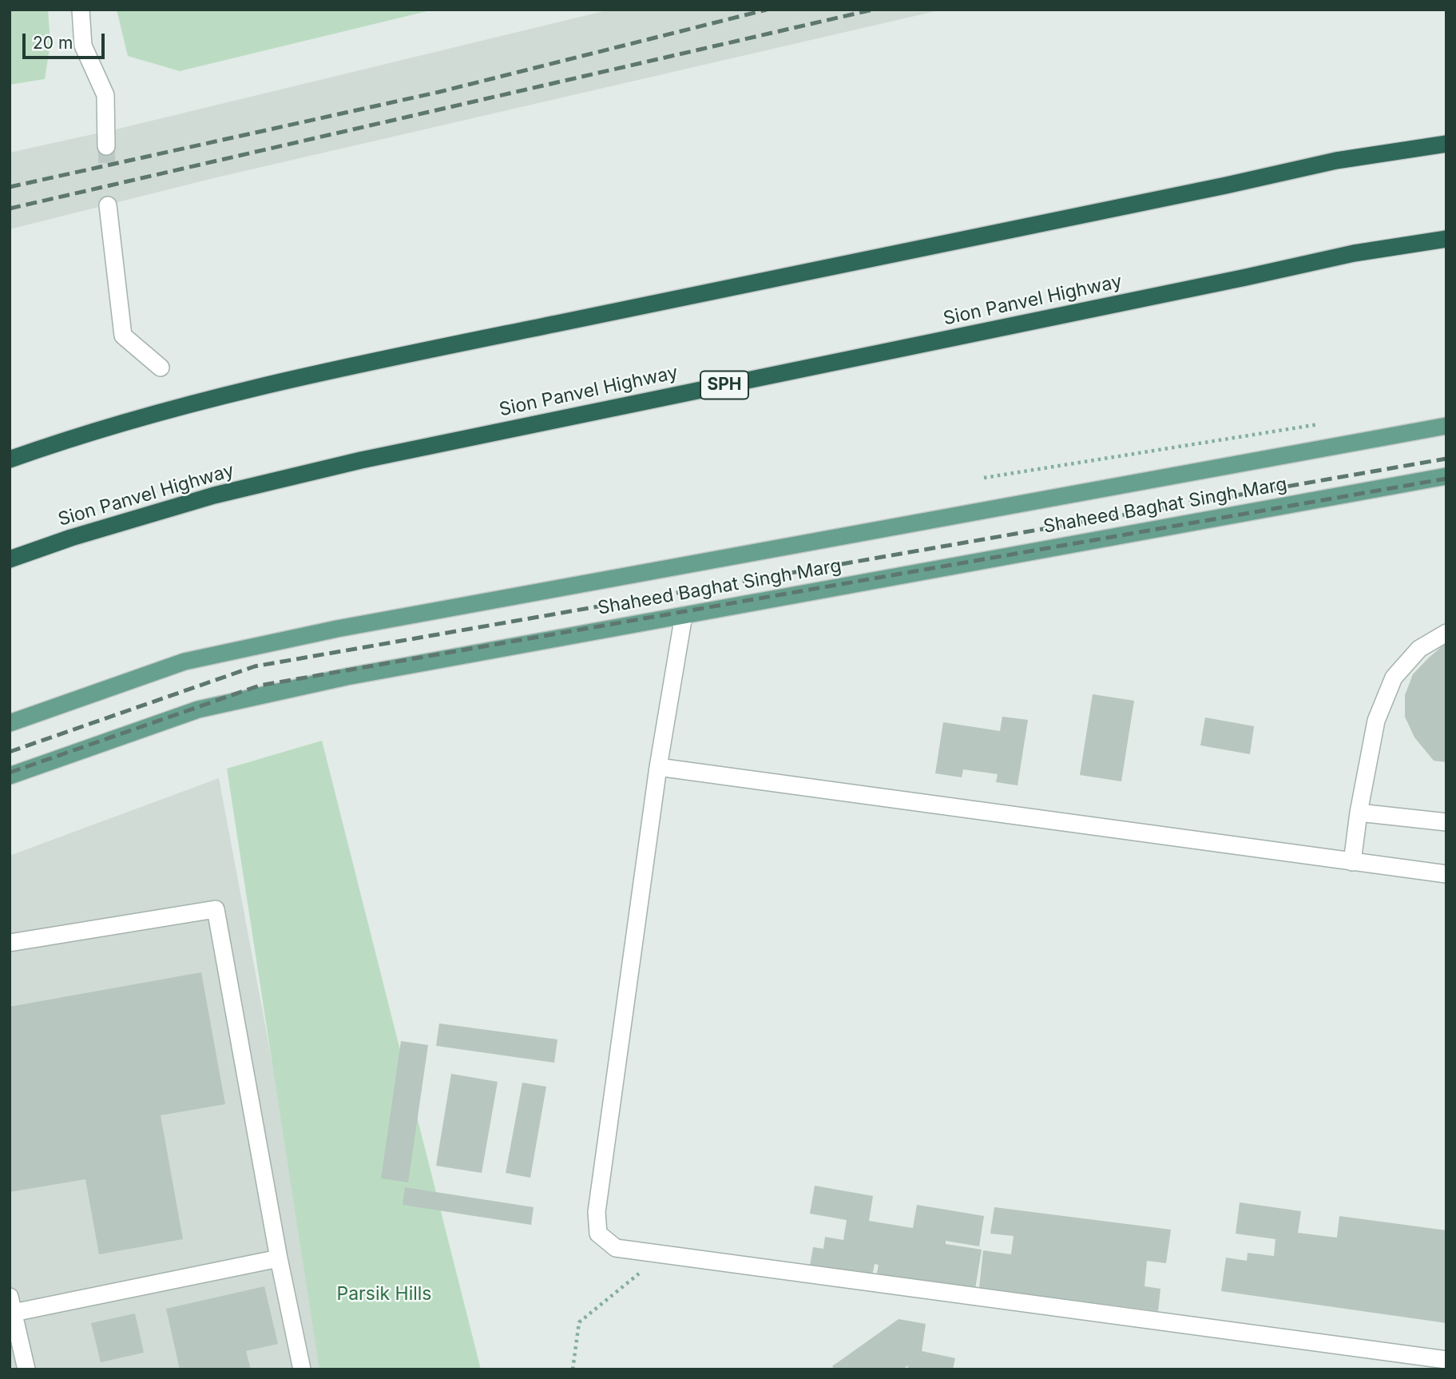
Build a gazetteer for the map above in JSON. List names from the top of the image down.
{
  "streets": {
    "highway": ["Sion Panvel Highway", "SPH"],
    "main road": ["Shaheed Baghat Singh Marg"]
  },
  "parks": ["Parsik Hills"],
  "scale_bar": "20 m"
}
